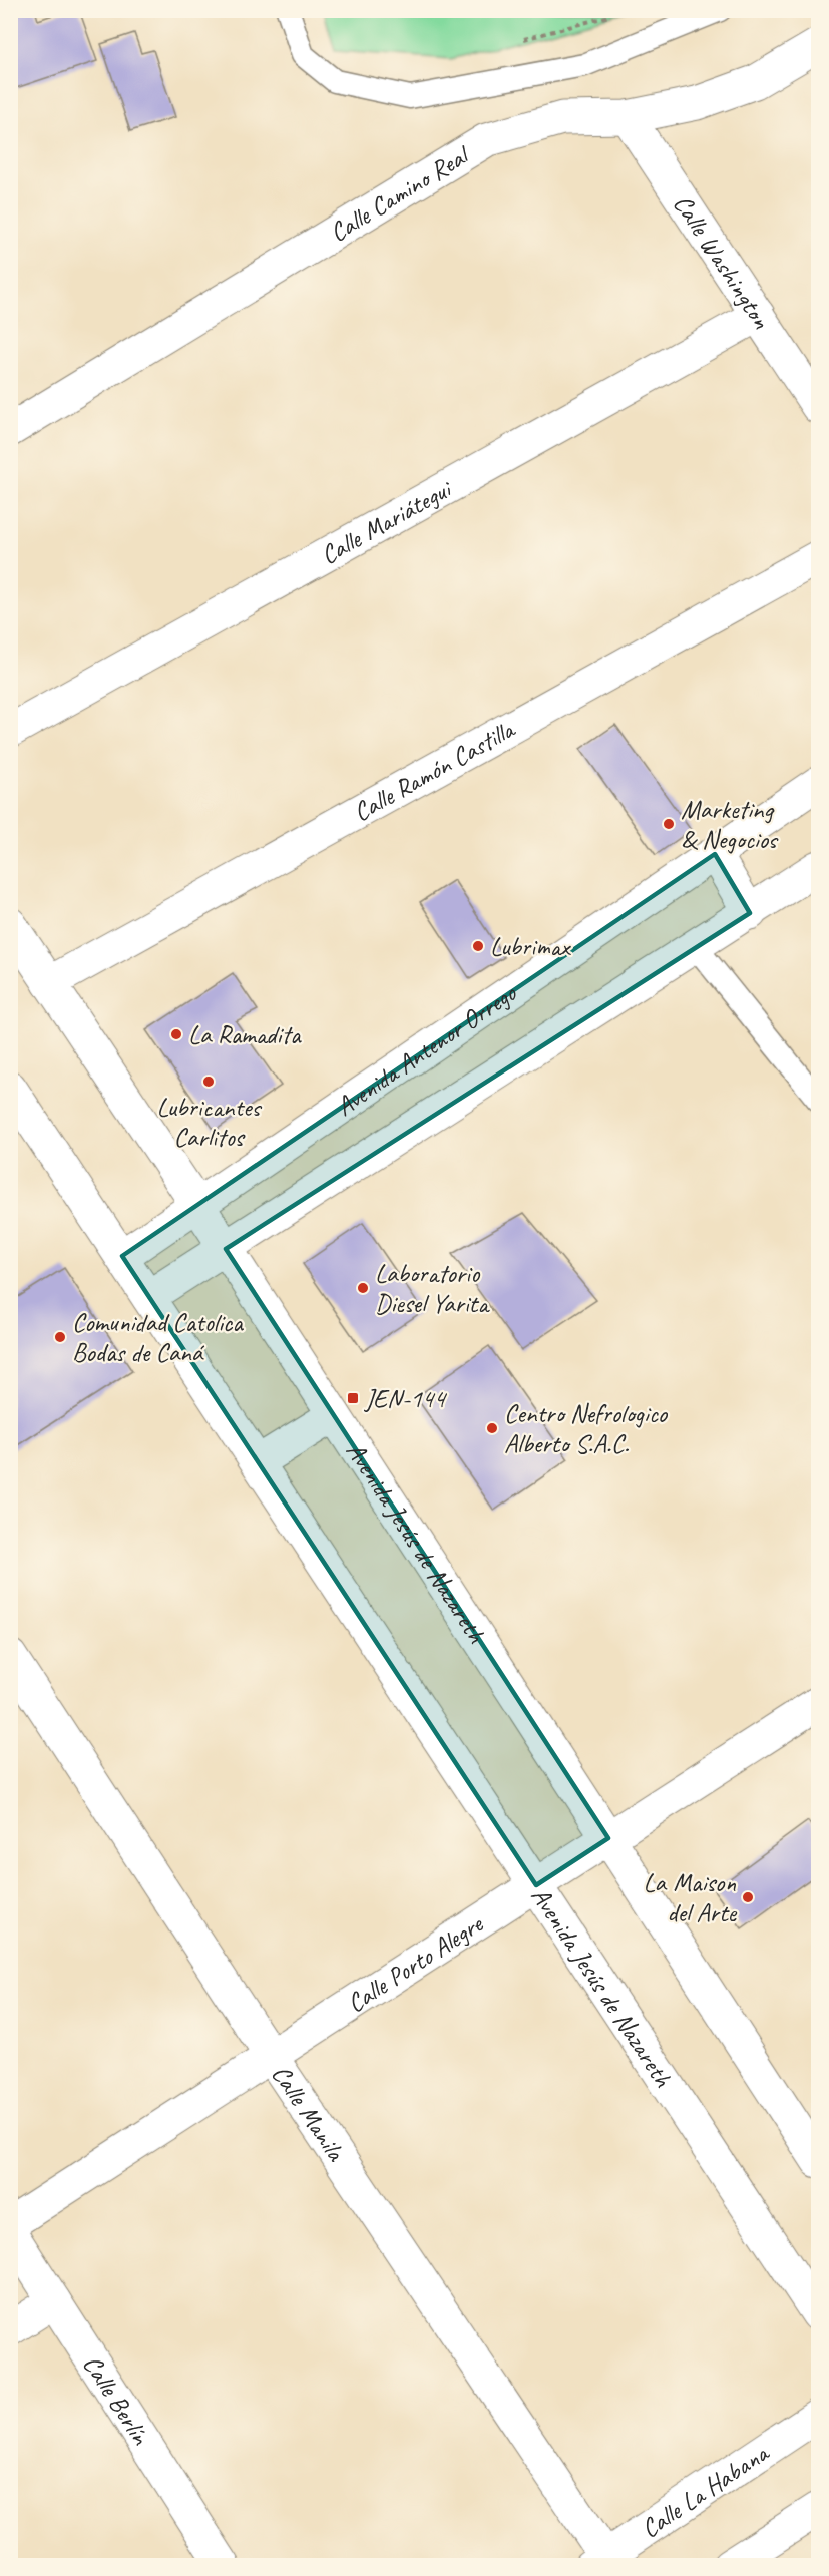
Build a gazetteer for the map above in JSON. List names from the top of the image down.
{
  "streets": {
    "street": [
      "Calle Camino Real",
      "Calle Washington",
      "Calle Mariátegui",
      "Calle Ramón Castilla",
      "Avenida Antenor Orrego",
      "Avenida Jesús de Nazareth",
      "Calle Porto Alegre",
      "Calle Manila",
      "Calle Berlín",
      "Calle La Habana"
    ]
  },
  "crossings": [
    ["Calle Camino Real", "Calle Washington"],
    ["Calle Washington", "Calle Mariátegui"],
    ["Calle Ramón Castilla", "Avenida Jesús de Nazareth"],
    ["Avenida Antenor Orrego", "Avenida Jesús de Nazareth"],
    ["Avenida Jesús de Nazareth", "Calle Porto Alegre"],
    ["Calle Porto Alegre", "Calle Manila"],
    ["Calle Manila", "Calle La Habana"]
  ],
  "places": {
    "other": [
      "Marketing & Negocios",
      "Lubrimax",
      "La Ramadita",
      "Lubricantes Carlitos",
      "Laboratorio Diesel Yarita",
      "Comunidad Catolica Bodas de Caná",
      "Centro Nefrologico Alberto S.A.C.",
      "La Maison del Arte"
    ],
    "transit": ["JEN-144"]
  }
}
